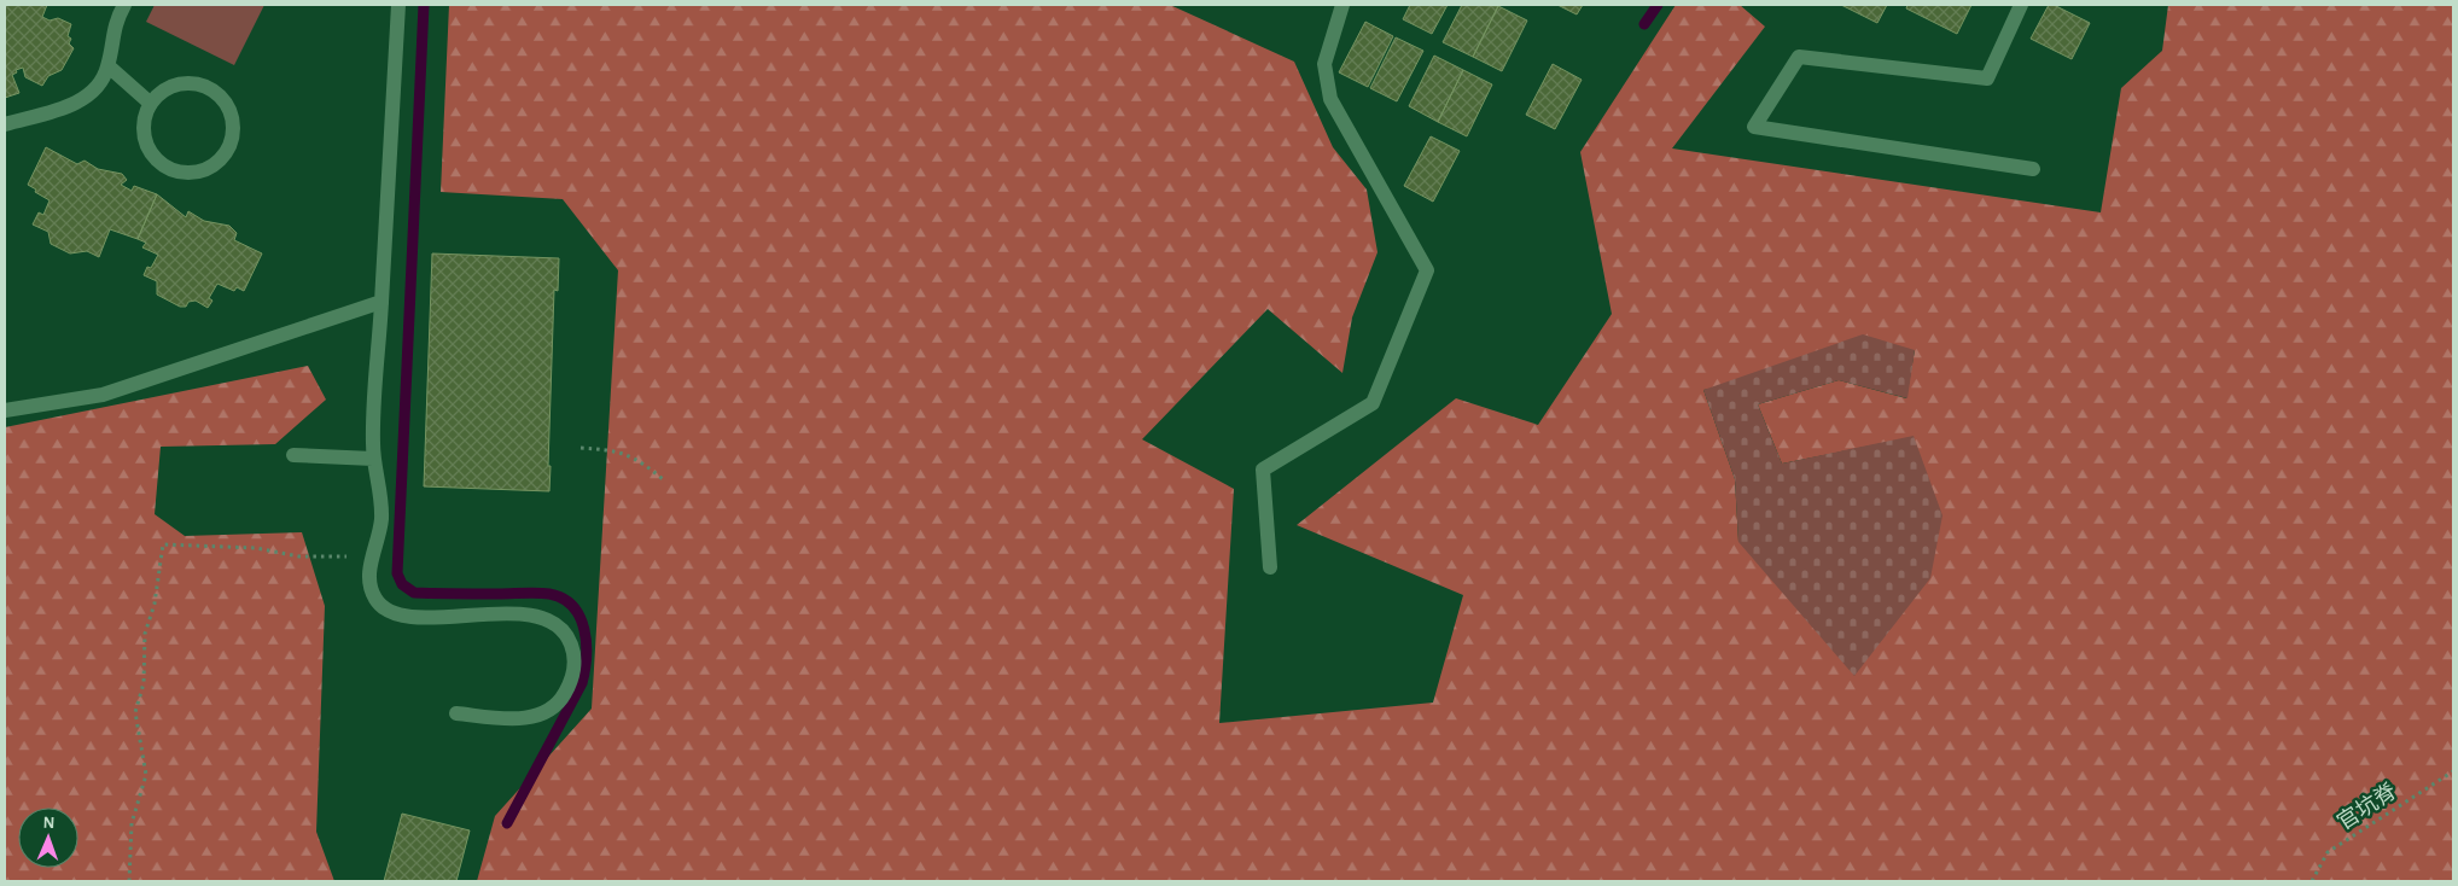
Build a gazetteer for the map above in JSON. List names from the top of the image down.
{
  "streets": {
    "path": ["官坑脊"]
  },
  "north": "top"
}
